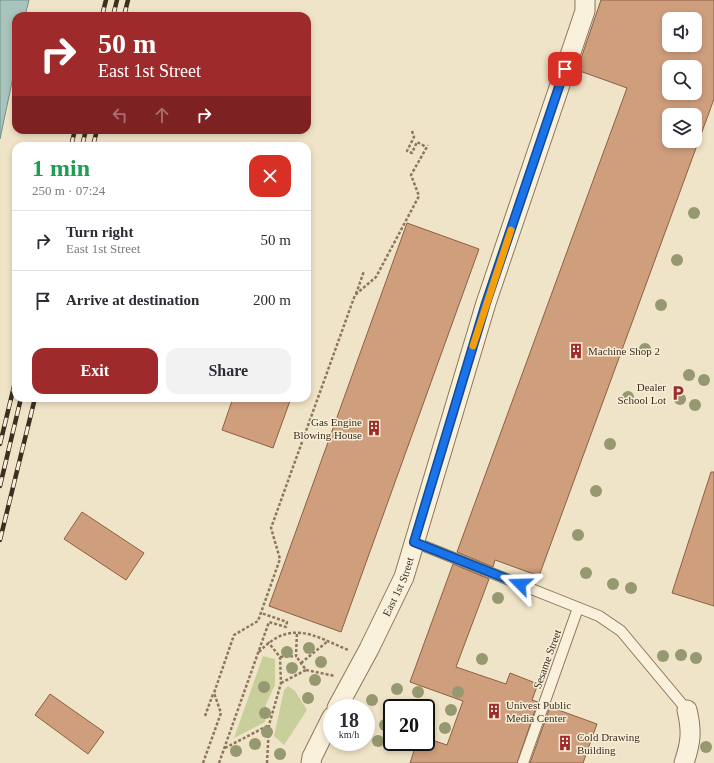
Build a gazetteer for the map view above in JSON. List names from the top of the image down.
{
  "streets": {
    "street": ["East 1st Street"],
    "lane": ["Sesame Street"]
  },
  "places": {
    "building": [
      "Machine Shop 2",
      "Gas Engine Blowing House",
      "Univest Public Media Center",
      "Cold Drawing Building"
    ],
    "parking": ["Dealer School Lot"]
  },
  "page": {
    "turn": ["50 m", "East 1st Street"],
    "heading": ["1 min", "250 m · 07:24"],
    "list": [
      {
        "name": "Turn right",
        "note": "East 1st Street",
        "value": "50 m"
      },
      {
        "name": "Arrive at destination",
        "value": "200 m"
      }
    ],
    "buttons": ["Exit", "Share"],
    "speed": "18 km/h",
    "limit": "20"
  }
}
